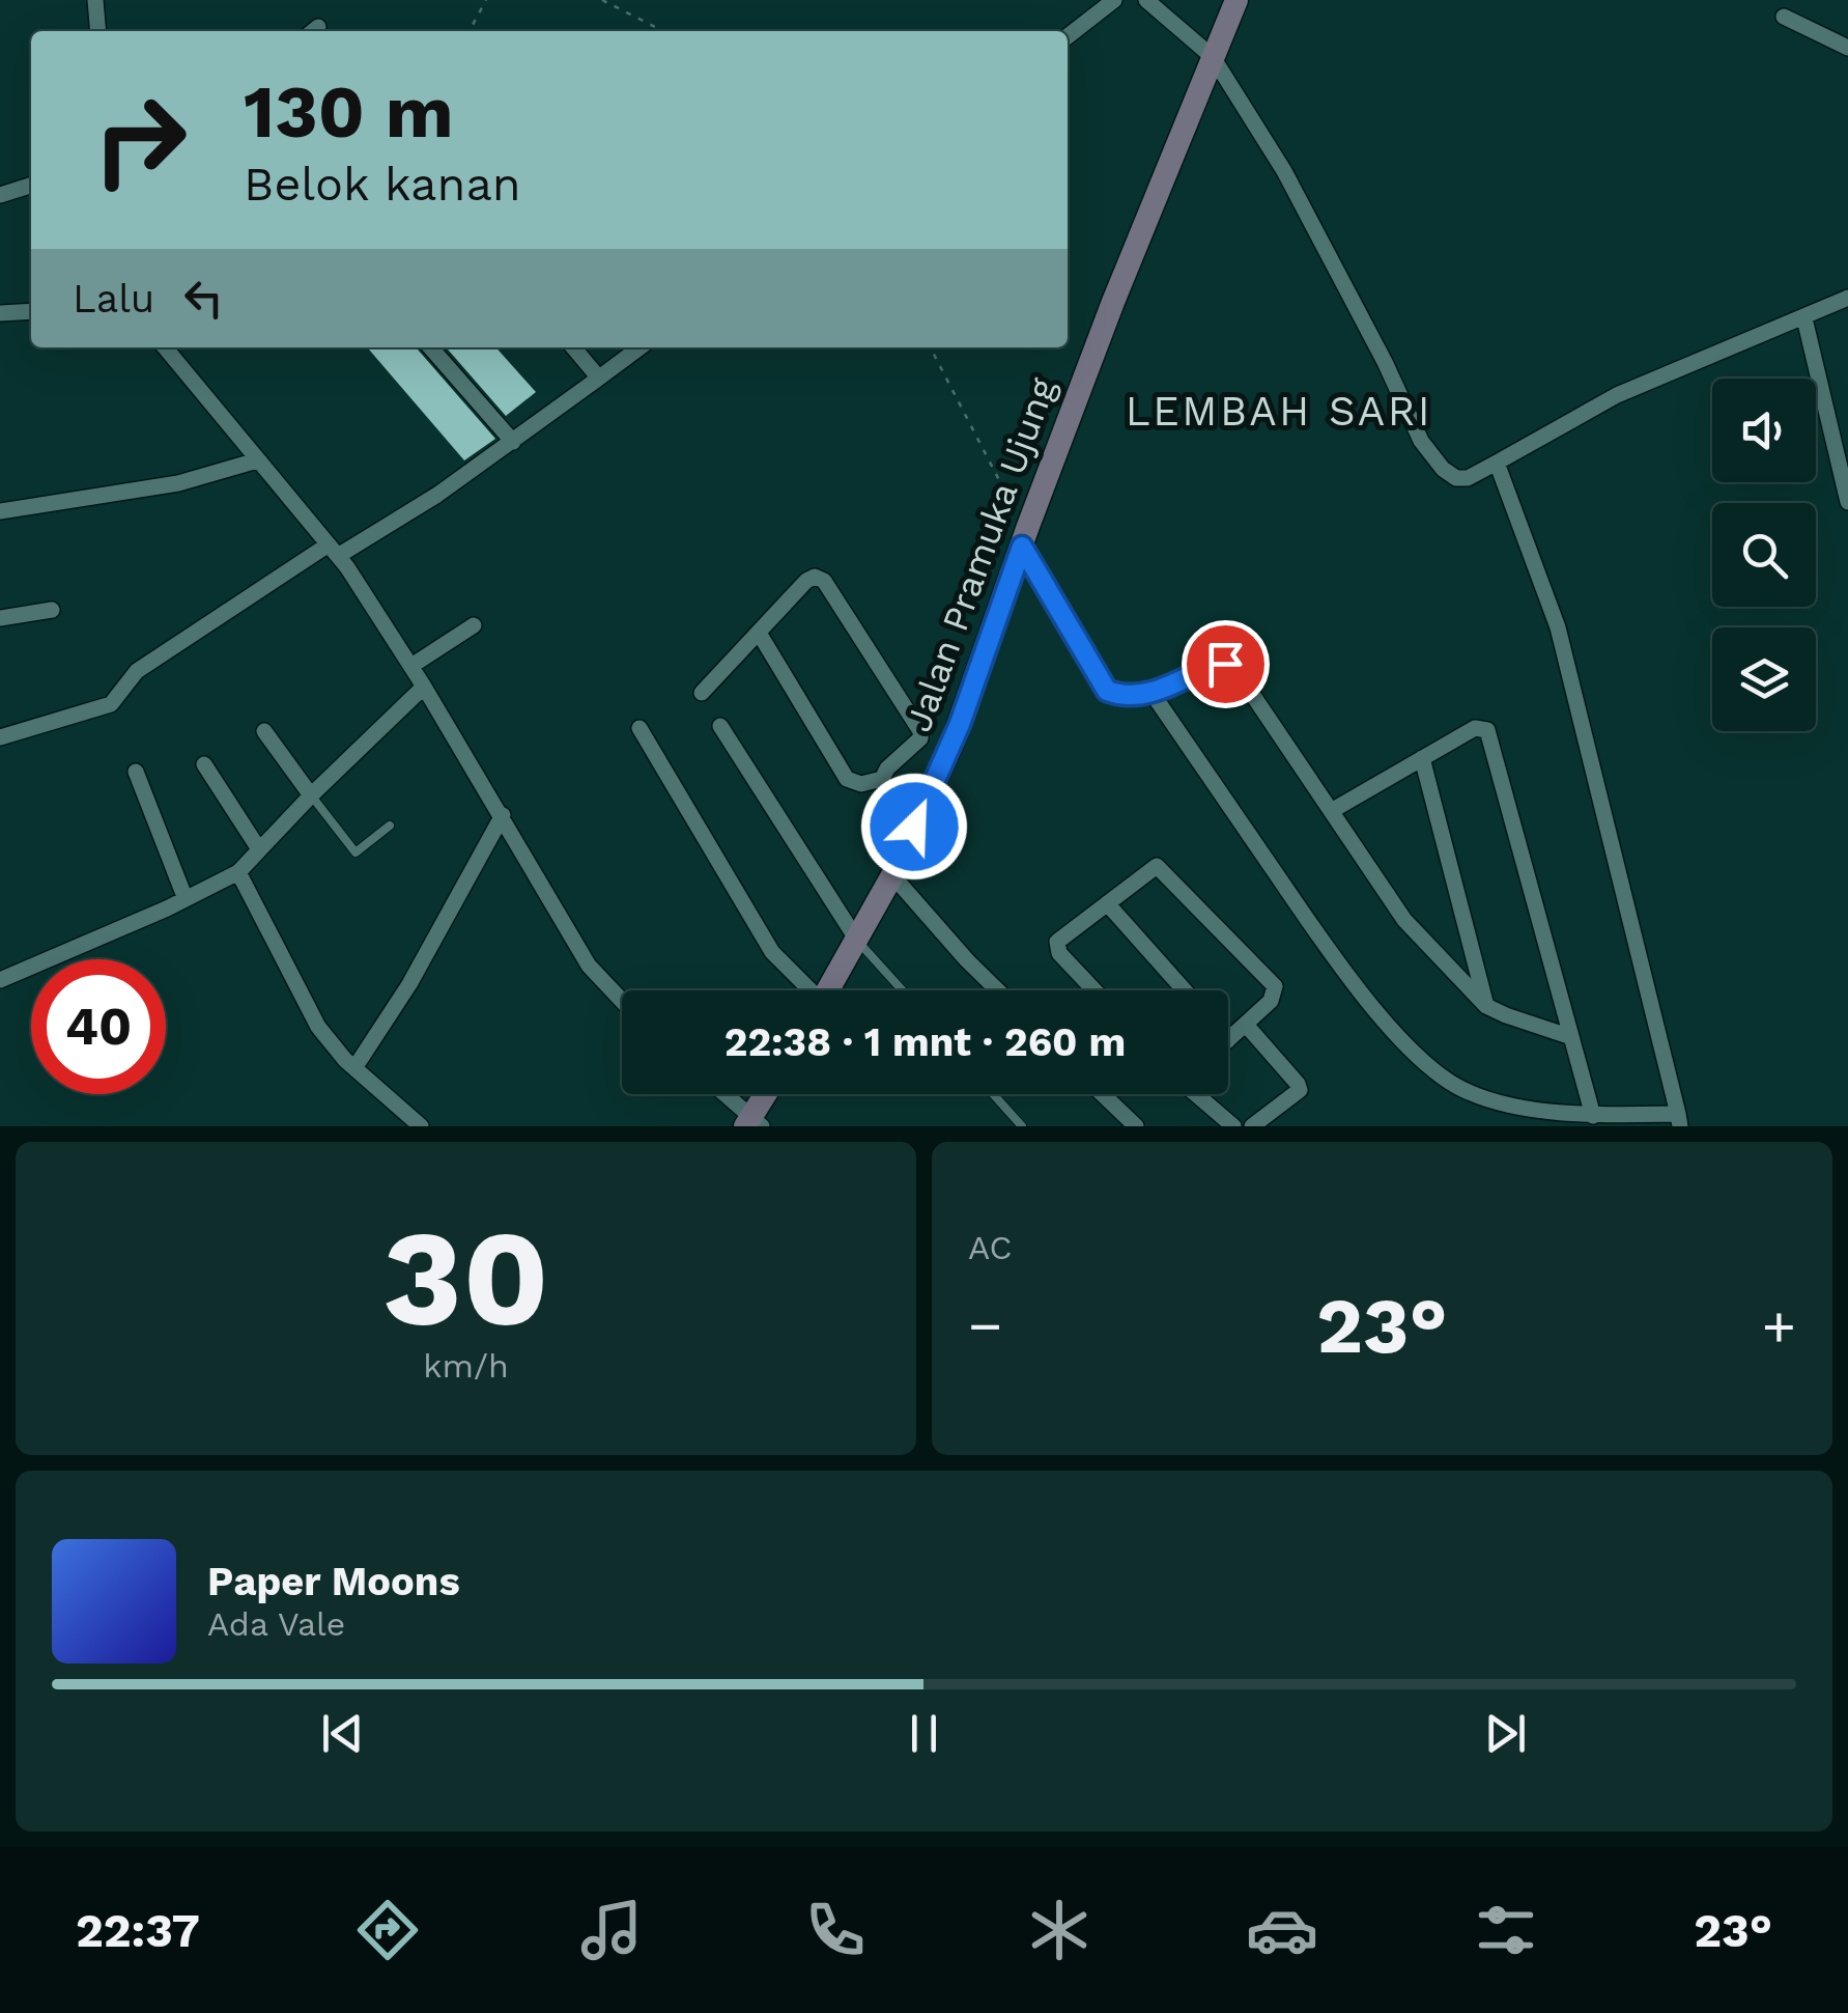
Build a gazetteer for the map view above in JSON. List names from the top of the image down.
{
  "streets": {
    "street": ["Jalan Pramuka Ujung"]
  },
  "districts": ["LEMBAH SARI"],
  "page": {
    "turn": ["130 m", "Belok kanan"],
    "then": "Lalu",
    "limit": "40",
    "trip": "22:38 · 1 mnt · 260 m",
    "tile": [
      ["30", "km/h"],
      "AC"
    ],
    "heat": ["−", "23°", "+"],
    "song": ["Paper Moons", "Ada Vale"],
    "tabs": ["22:37", "23°"]
  }
}
